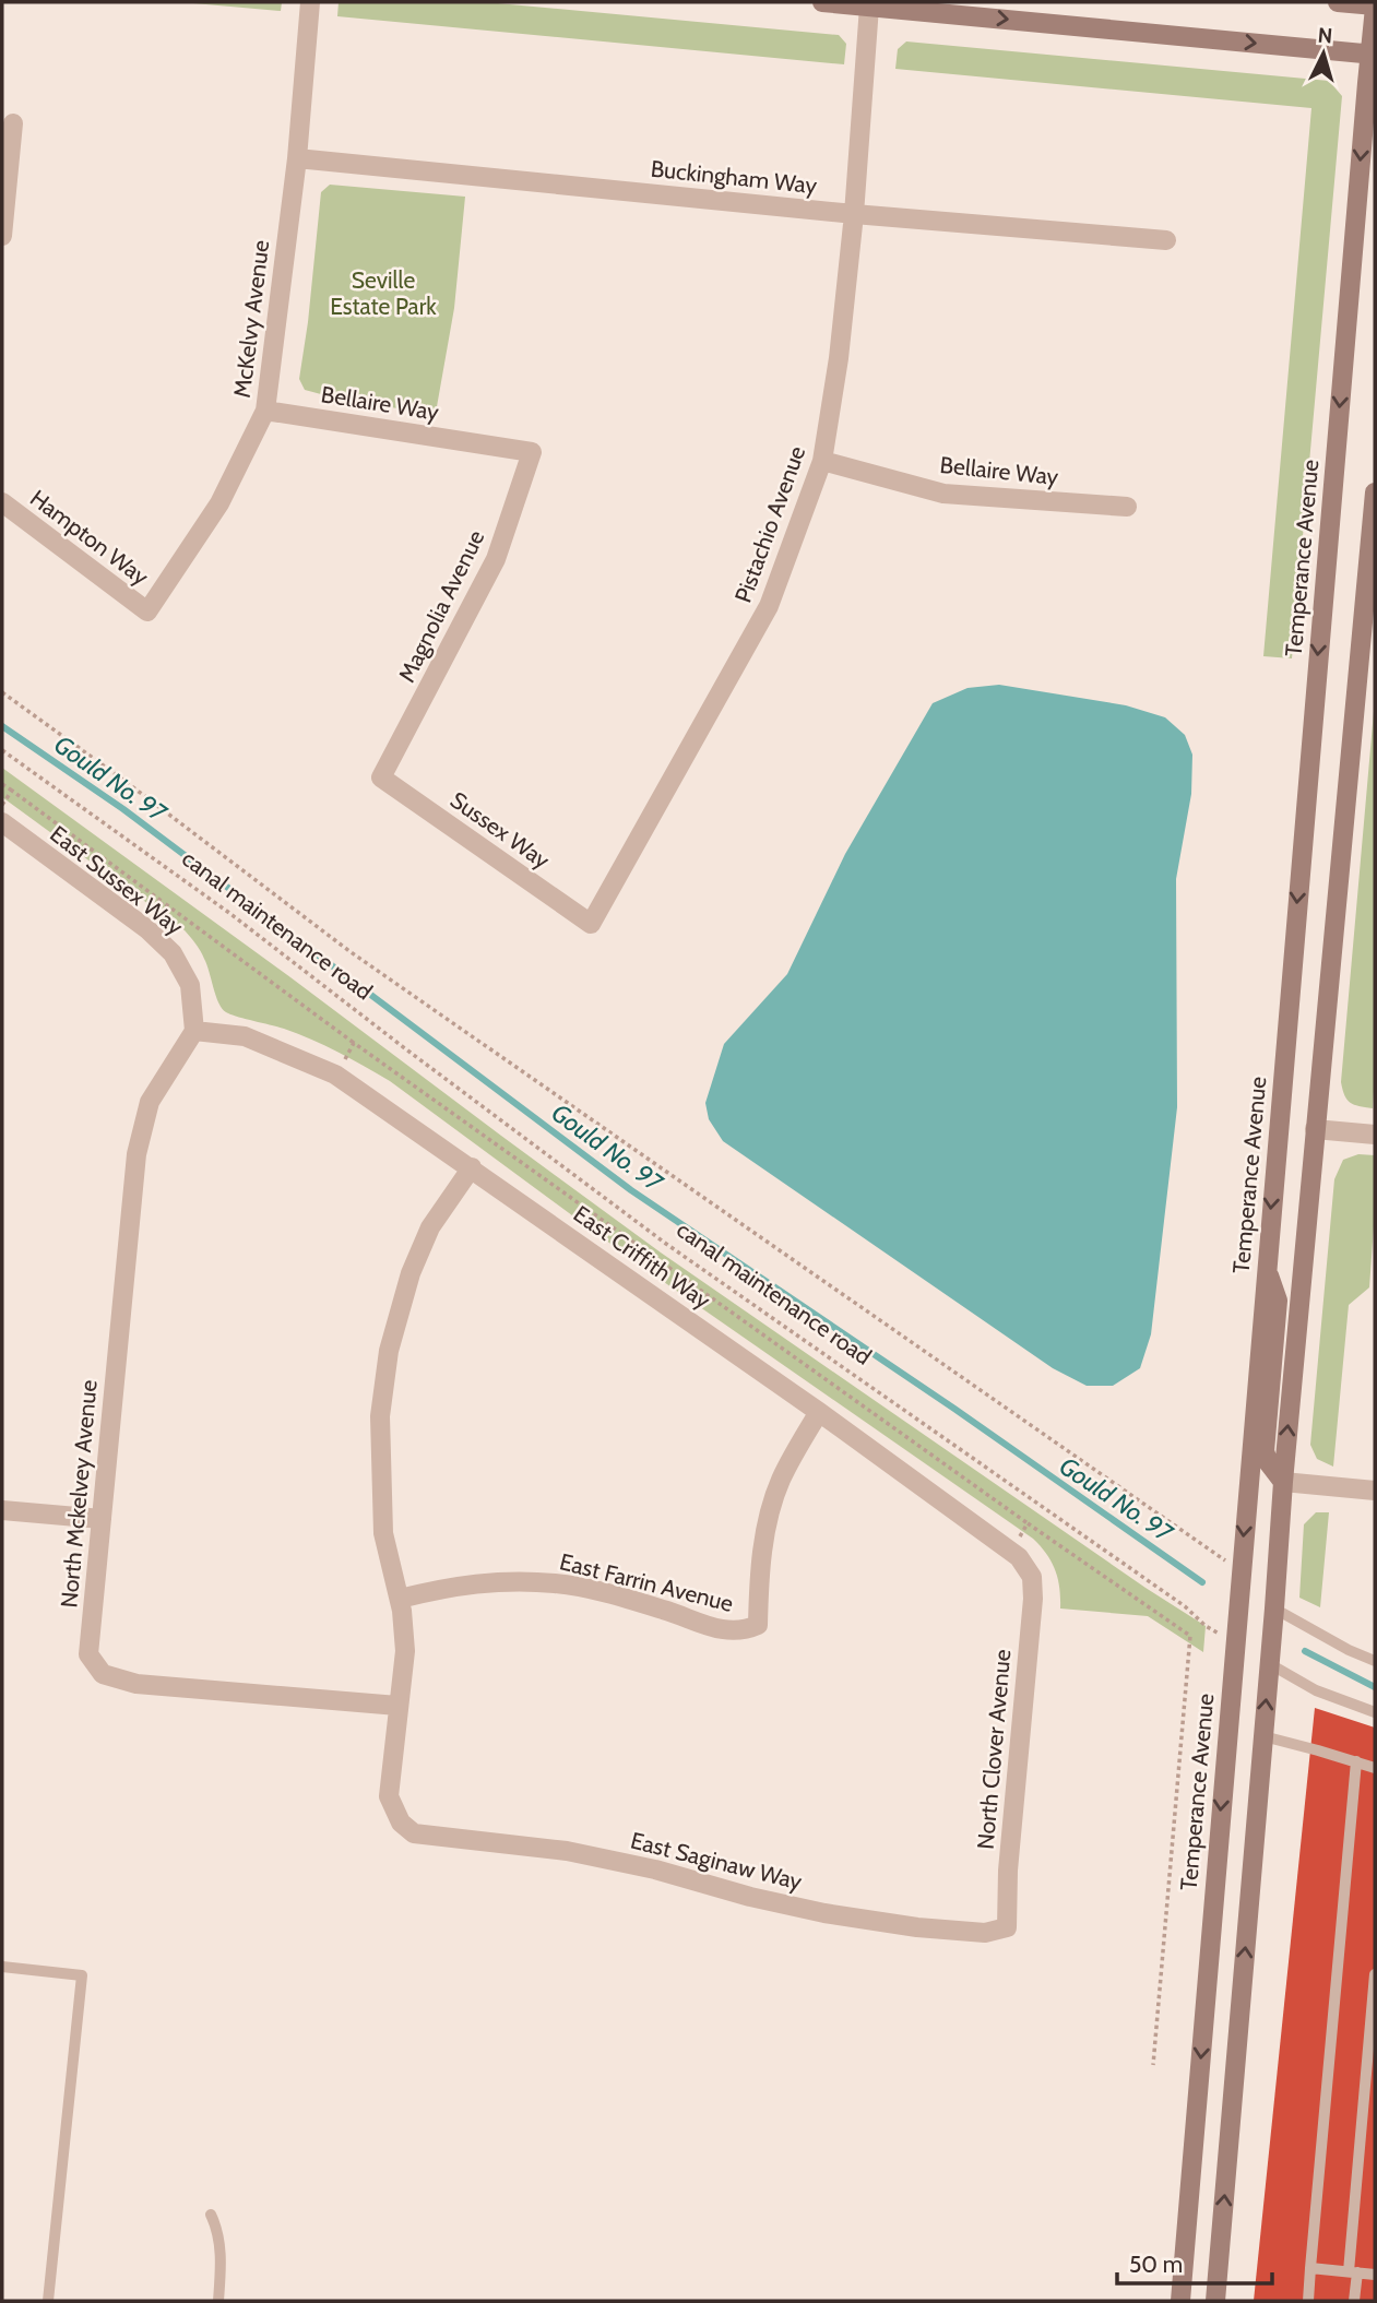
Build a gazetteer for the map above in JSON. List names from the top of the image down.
{
  "streets": {
    "main road": ["Temperance Avenue"],
    "street": [
      "Buckingham Way",
      "McKelvy Avenue",
      "Bellaire Way",
      "Pistachio Avenue",
      "Hampton Way",
      "Magnolia Avenue",
      "Sussex Way",
      "East Sussex Way",
      "East Criffith Way",
      "North Mckelvey Avenue",
      "East Farrin Avenue",
      "North Clover Avenue",
      "East Saginaw Way"
    ],
    "path": ["canal maintenance road"]
  },
  "crossings": [
    ["Buckingham Way", "McKelvy Avenue"],
    ["Buckingham Way", "Pistachio Avenue"],
    ["McKelvy Avenue", "Bellaire Way"],
    ["McKelvy Avenue", "Hampton Way"],
    ["Bellaire Way", "Pistachio Avenue"],
    ["Bellaire Way", "Magnolia Avenue"],
    ["Pistachio Avenue", "Sussex Way"],
    ["Temperance Avenue", "canal maintenance road"],
    ["Magnolia Avenue", "Sussex Way"],
    ["East Sussex Way", "East Criffith Way"],
    ["East Sussex Way", "North Mckelvey Avenue"],
    ["East Criffith Way", "North Mckelvey Avenue"],
    ["East Criffith Way", "East Farrin Avenue"],
    ["East Criffith Way", "North Clover Avenue"],
    ["North Mckelvey Avenue", "East Saginaw Way"],
    ["North Clover Avenue", "East Saginaw Way"]
  ],
  "water": ["Gould No. 97"],
  "parks": ["Seville Estate Park"],
  "scale_bar": "50 m",
  "north": "top"
}
